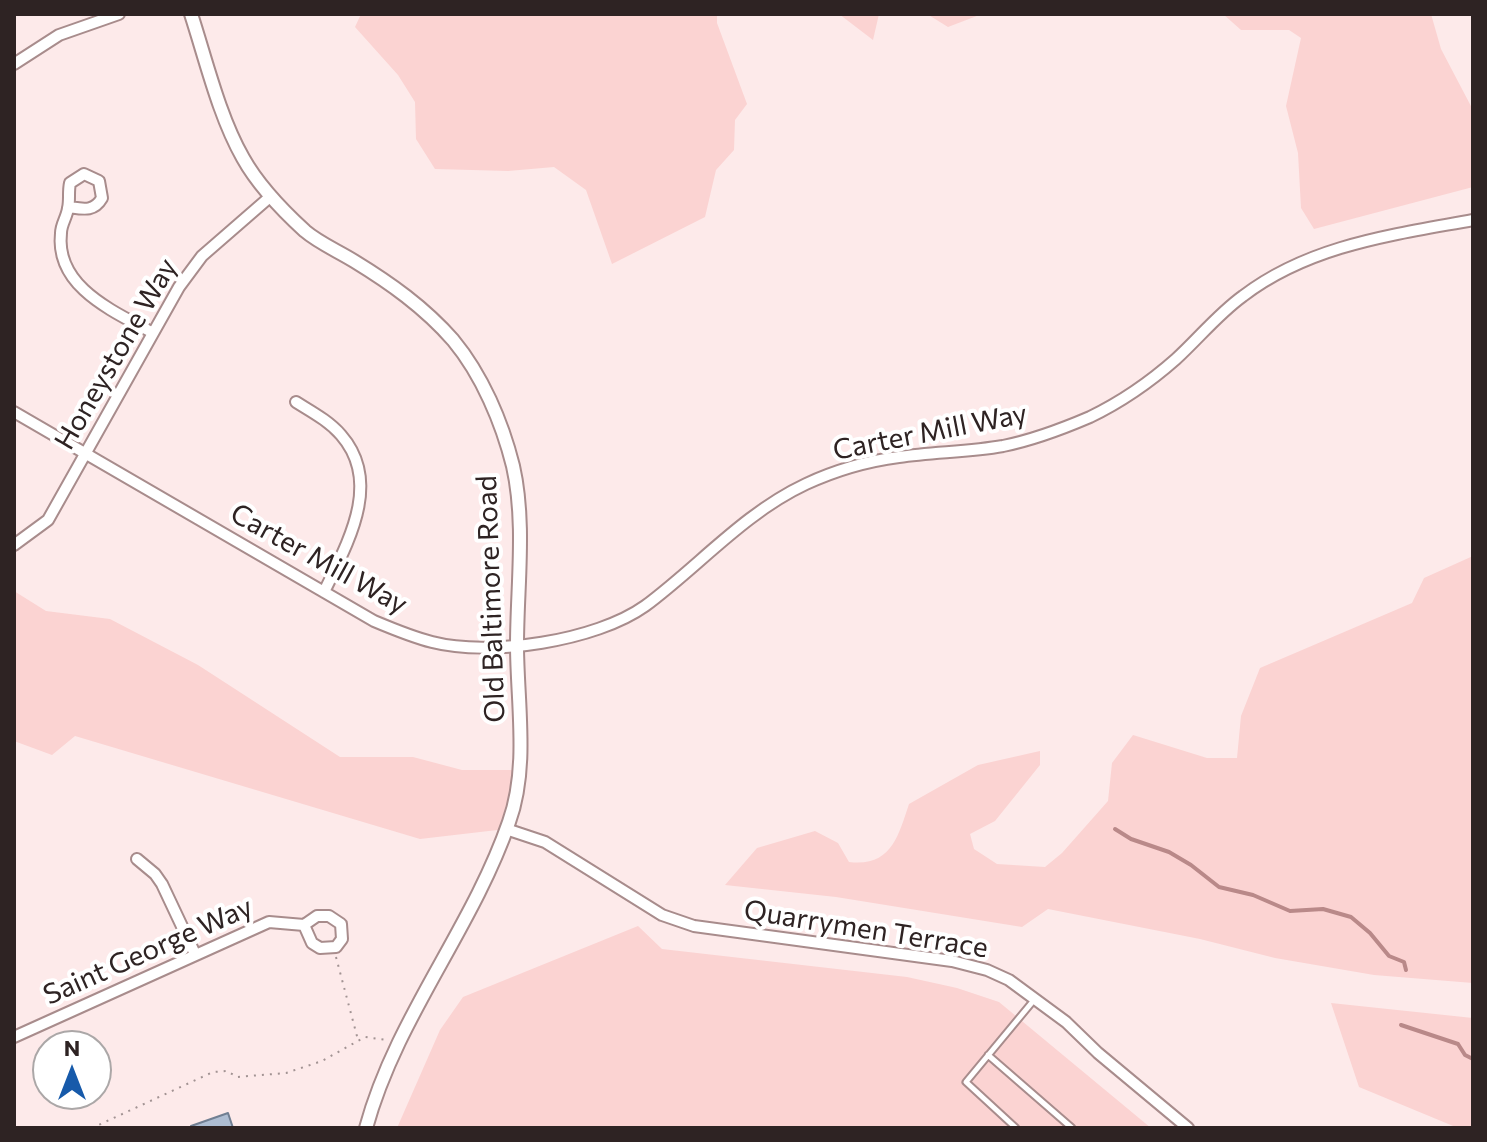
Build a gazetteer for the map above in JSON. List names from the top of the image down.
{
  "streets": {
    "street": [
      "Honeystone Way",
      "Carter Mill Way",
      "Old Baltimore Road",
      "Quarrymen Terrace",
      "Saint George Way"
    ]
  },
  "crossings": [
    ["Honeystone Way", "Carter Mill Way"],
    ["Honeystone Way", "Old Baltimore Road"],
    ["Carter Mill Way", "Old Baltimore Road"],
    ["Old Baltimore Road", "Quarrymen Terrace"]
  ],
  "north": "top"
}
